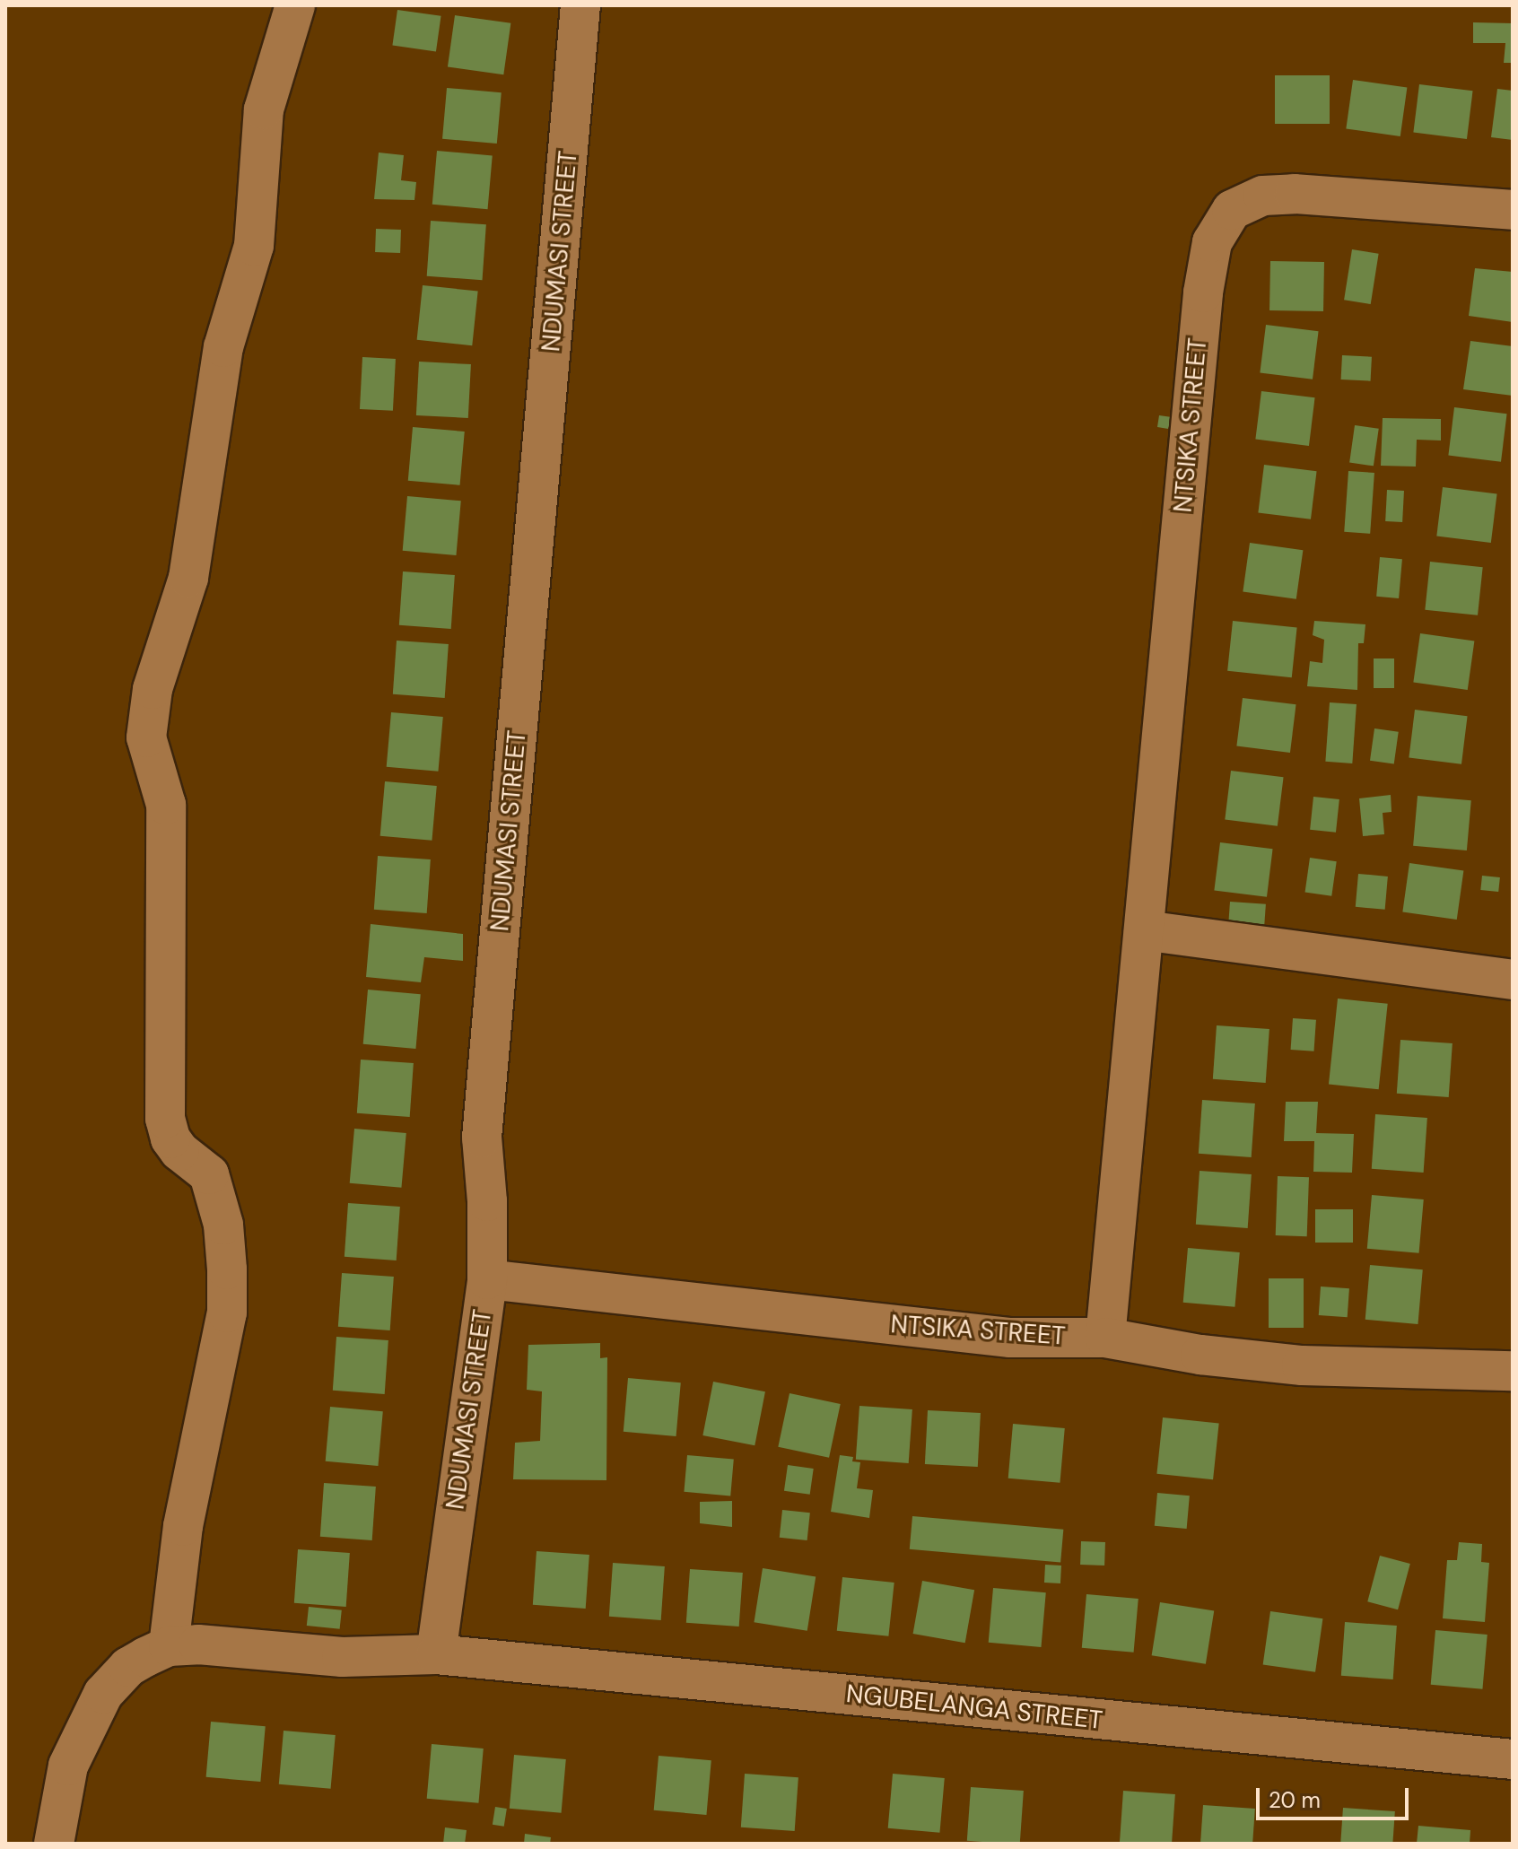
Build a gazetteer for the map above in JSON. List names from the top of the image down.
{
  "streets": {
    "street": ["NDUMASI STREET", "NTSIKA STREET", "NGUBELANGA STREET"]
  },
  "crossings": [
    ["NDUMASI STREET", "NTSIKA STREET"],
    ["NDUMASI STREET", "NGUBELANGA STREET"]
  ],
  "scale_bar": "20 m"
}
